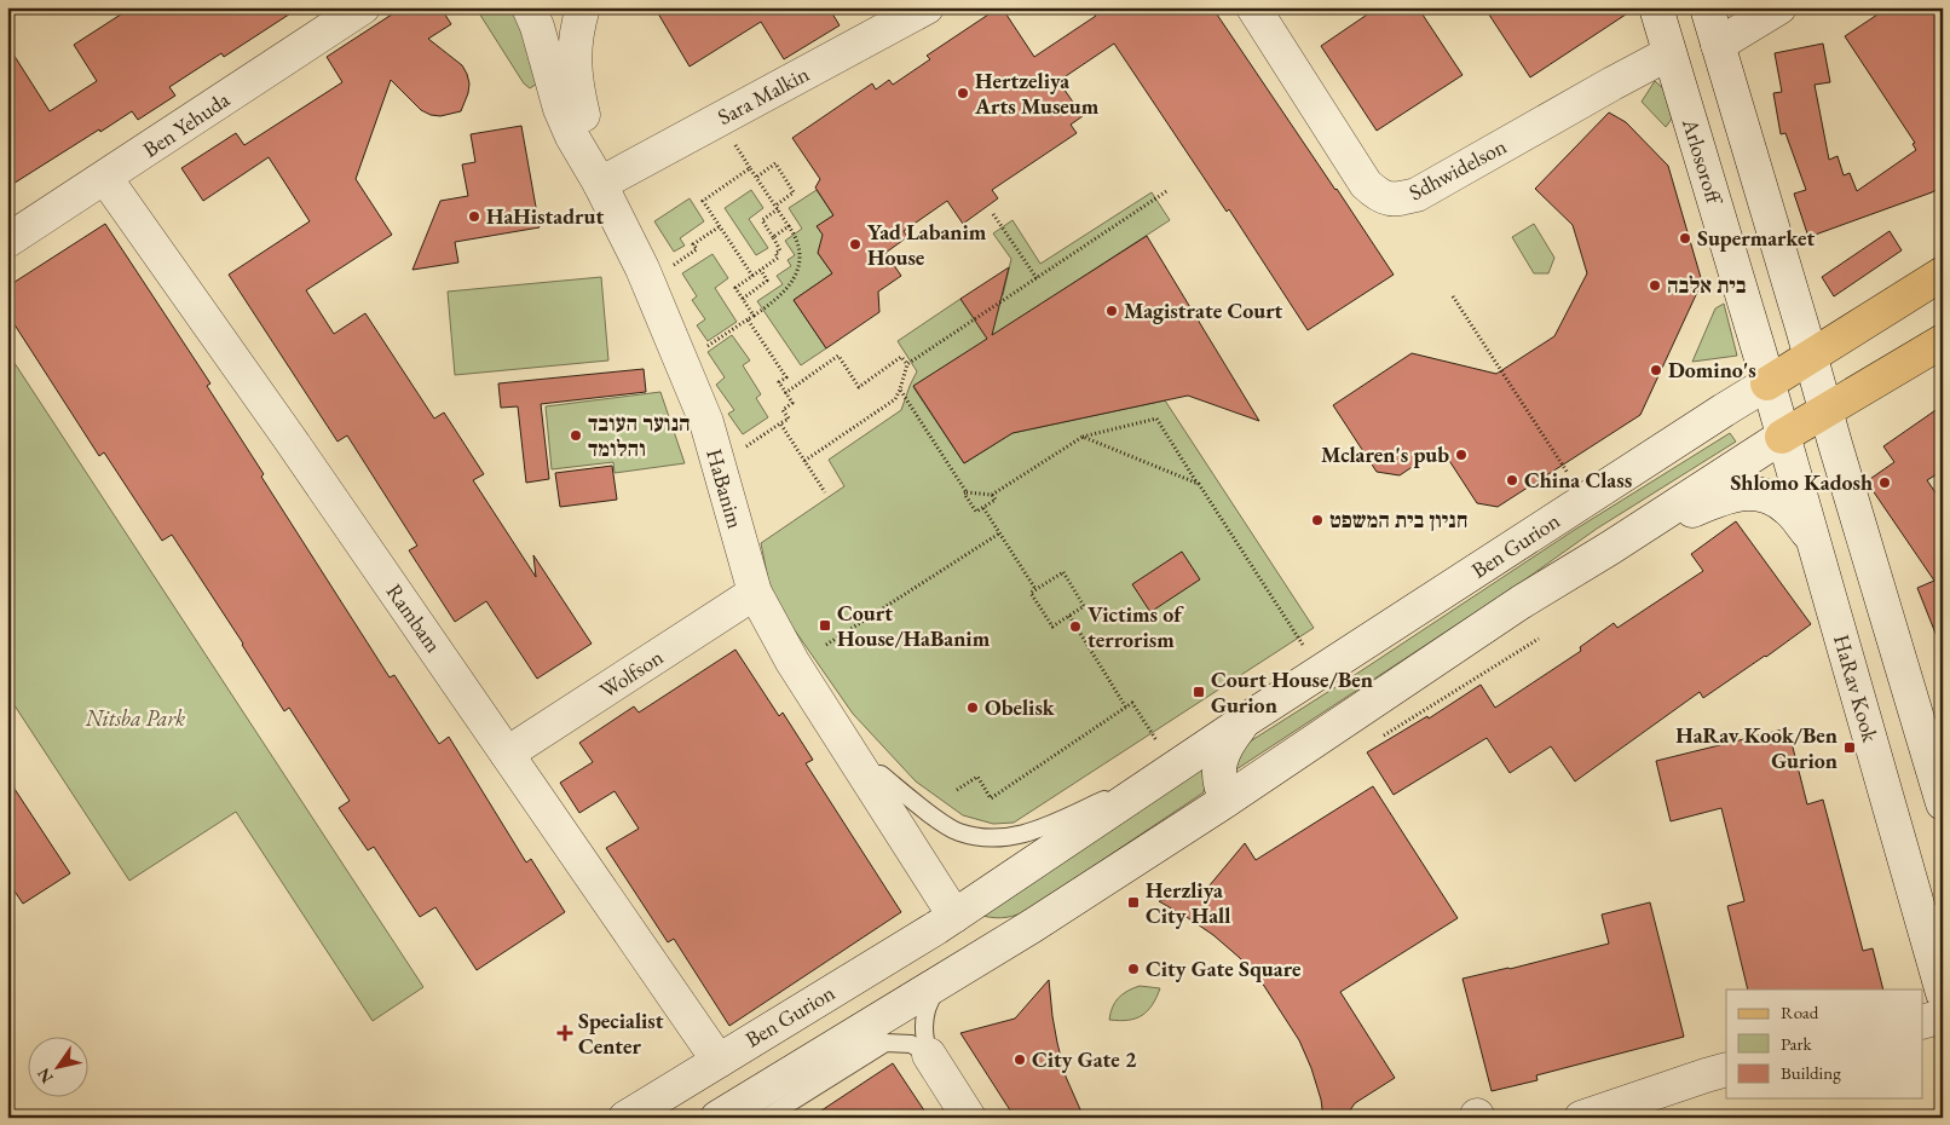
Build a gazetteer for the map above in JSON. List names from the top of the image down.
{
  "streets": {
    "main road": ["Ben Gurion"],
    "street": [
      "Sara Malkin",
      "Ben Yehuda",
      "Arlosoroff",
      "Sdhwidelson",
      "HaBanim",
      "Rambam",
      "Wolfson",
      "HaRav Kook"
    ]
  },
  "crossings": [
    ["Sara Malkin", "HaBanim"],
    ["Ben Yehuda", "Rambam"],
    ["Arlosoroff", "Sdhwidelson"],
    ["Arlosoroff", "Ben Gurion"],
    ["Arlosoroff", "HaRav Kook"],
    ["HaBanim", "Ben Gurion"],
    ["HaBanim", "Wolfson"],
    ["Ben Gurion", "Rambam"],
    ["Ben Gurion", "HaRav Kook"],
    ["Rambam", "Wolfson"]
  ],
  "parks": ["Nitsba Park"],
  "places": {
    "other": [
      "Hertzeliya Arts Museum",
      "HaHistadrut",
      "Supermarket",
      "Yad Labanim House",
      "בית אלבה",
      "Magistrate Court",
      "Domino's",
      "הנוער העובד והלומד",
      "Mclaren's pub",
      "China Class",
      "Shlomo Kadosh",
      "חניון בית המשפט",
      "Victims of terrorism",
      "Obelisk",
      "City Gate Square",
      "City Gate 2"
    ],
    "transit": [
      "Court House/HaBanim",
      "Court House/Ben Gurion",
      "HaRav Kook/Ben Gurion",
      "Herzliya City Hall"
    ],
    "health": ["Specialist Center"]
  },
  "legend": ["Road", "Park", "Building"],
  "north": "bottom left"
}
